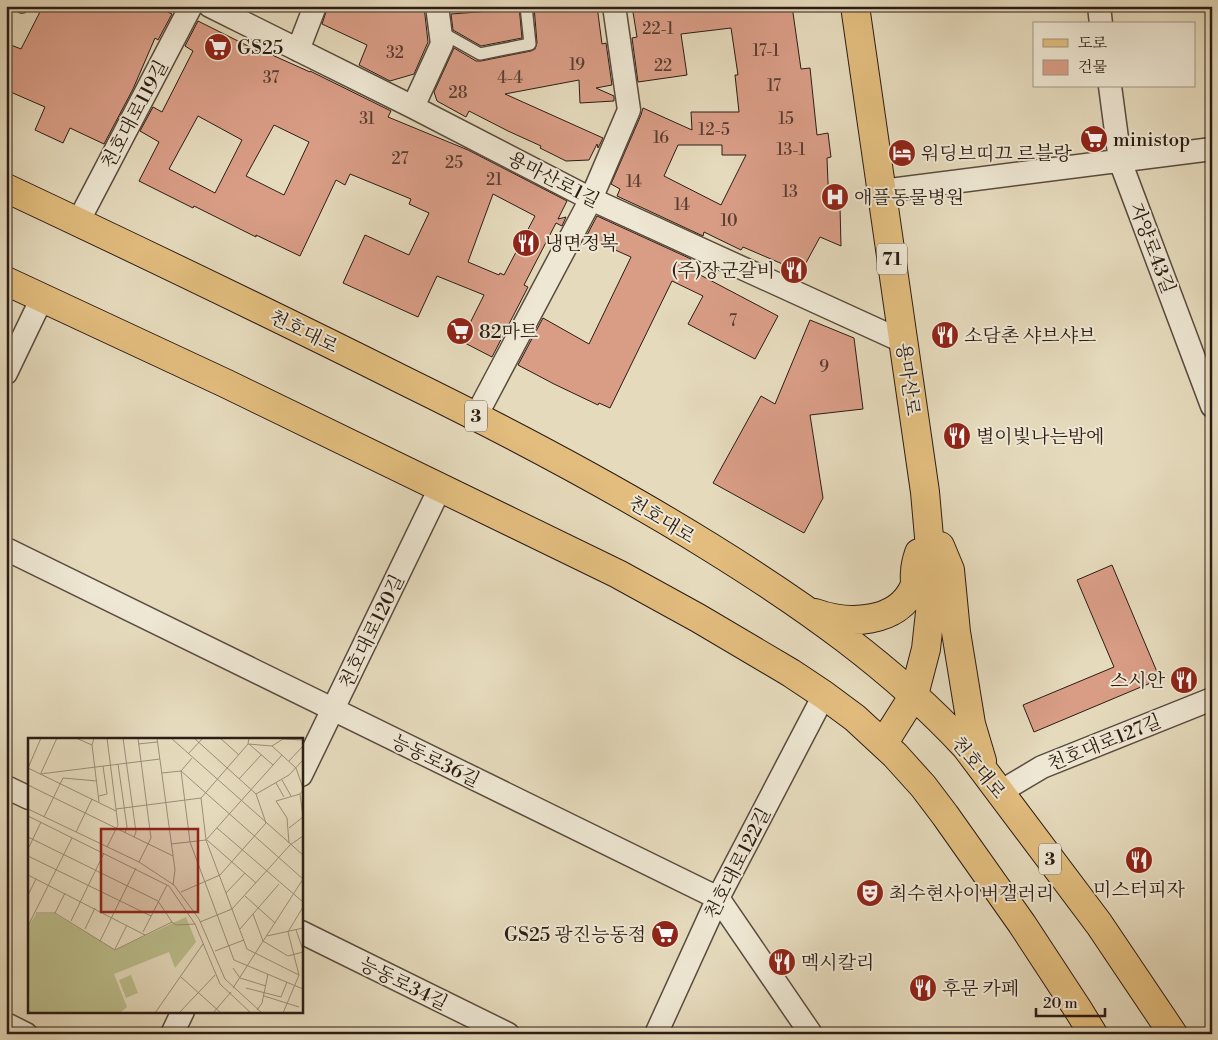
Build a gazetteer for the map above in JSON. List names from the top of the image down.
{
  "streets": {
    "main road": [
      "71",
      "천호대로",
      "용마산로",
      "3"
    ],
    "street": [
      "천호대로119길",
      "용마산로1길",
      "자양로43길",
      "천호대로120길",
      "천호대로127길",
      "능동로36길",
      "천호대로122길",
      "능동로34길"
    ]
  },
  "crossings": [
    ["천호대로119길", "천호대로"],
    ["용마산로1길", "용마산로"],
    ["천호대로", "용마산로"],
    ["천호대로", "천호대로127길"],
    ["천호대로120길", "능동로36길"],
    ["능동로36길", "천호대로122길"]
  ],
  "places": {
    "supermarket": [
      "GS25",
      "ministop",
      "82마트",
      "GS25 광진능동점"
    ],
    "hotel": ["워딩브띠끄 르블랑"],
    "hospital": ["애플동물병원"],
    "restaurant": [
      "냉면정복",
      "(주)장군갈비",
      "소담촌 샤브샤브",
      "별이빛나는밤에",
      "스시안",
      "미스터피자",
      "멕시칼리",
      "후문 카페"
    ],
    "theatre": ["최수현사이버갤러리"]
  },
  "house_numbers": [
    "22-1",
    "17-1",
    "32",
    "19",
    "22",
    "37",
    "4-4",
    "17",
    "28",
    "31",
    "15",
    "12-5",
    "16",
    "13-1",
    "27",
    "25",
    "21",
    "14",
    "13",
    "14",
    "10",
    "7",
    "9"
  ],
  "legend": ["도로", "건물"],
  "scale_bar": "20 m"
}
